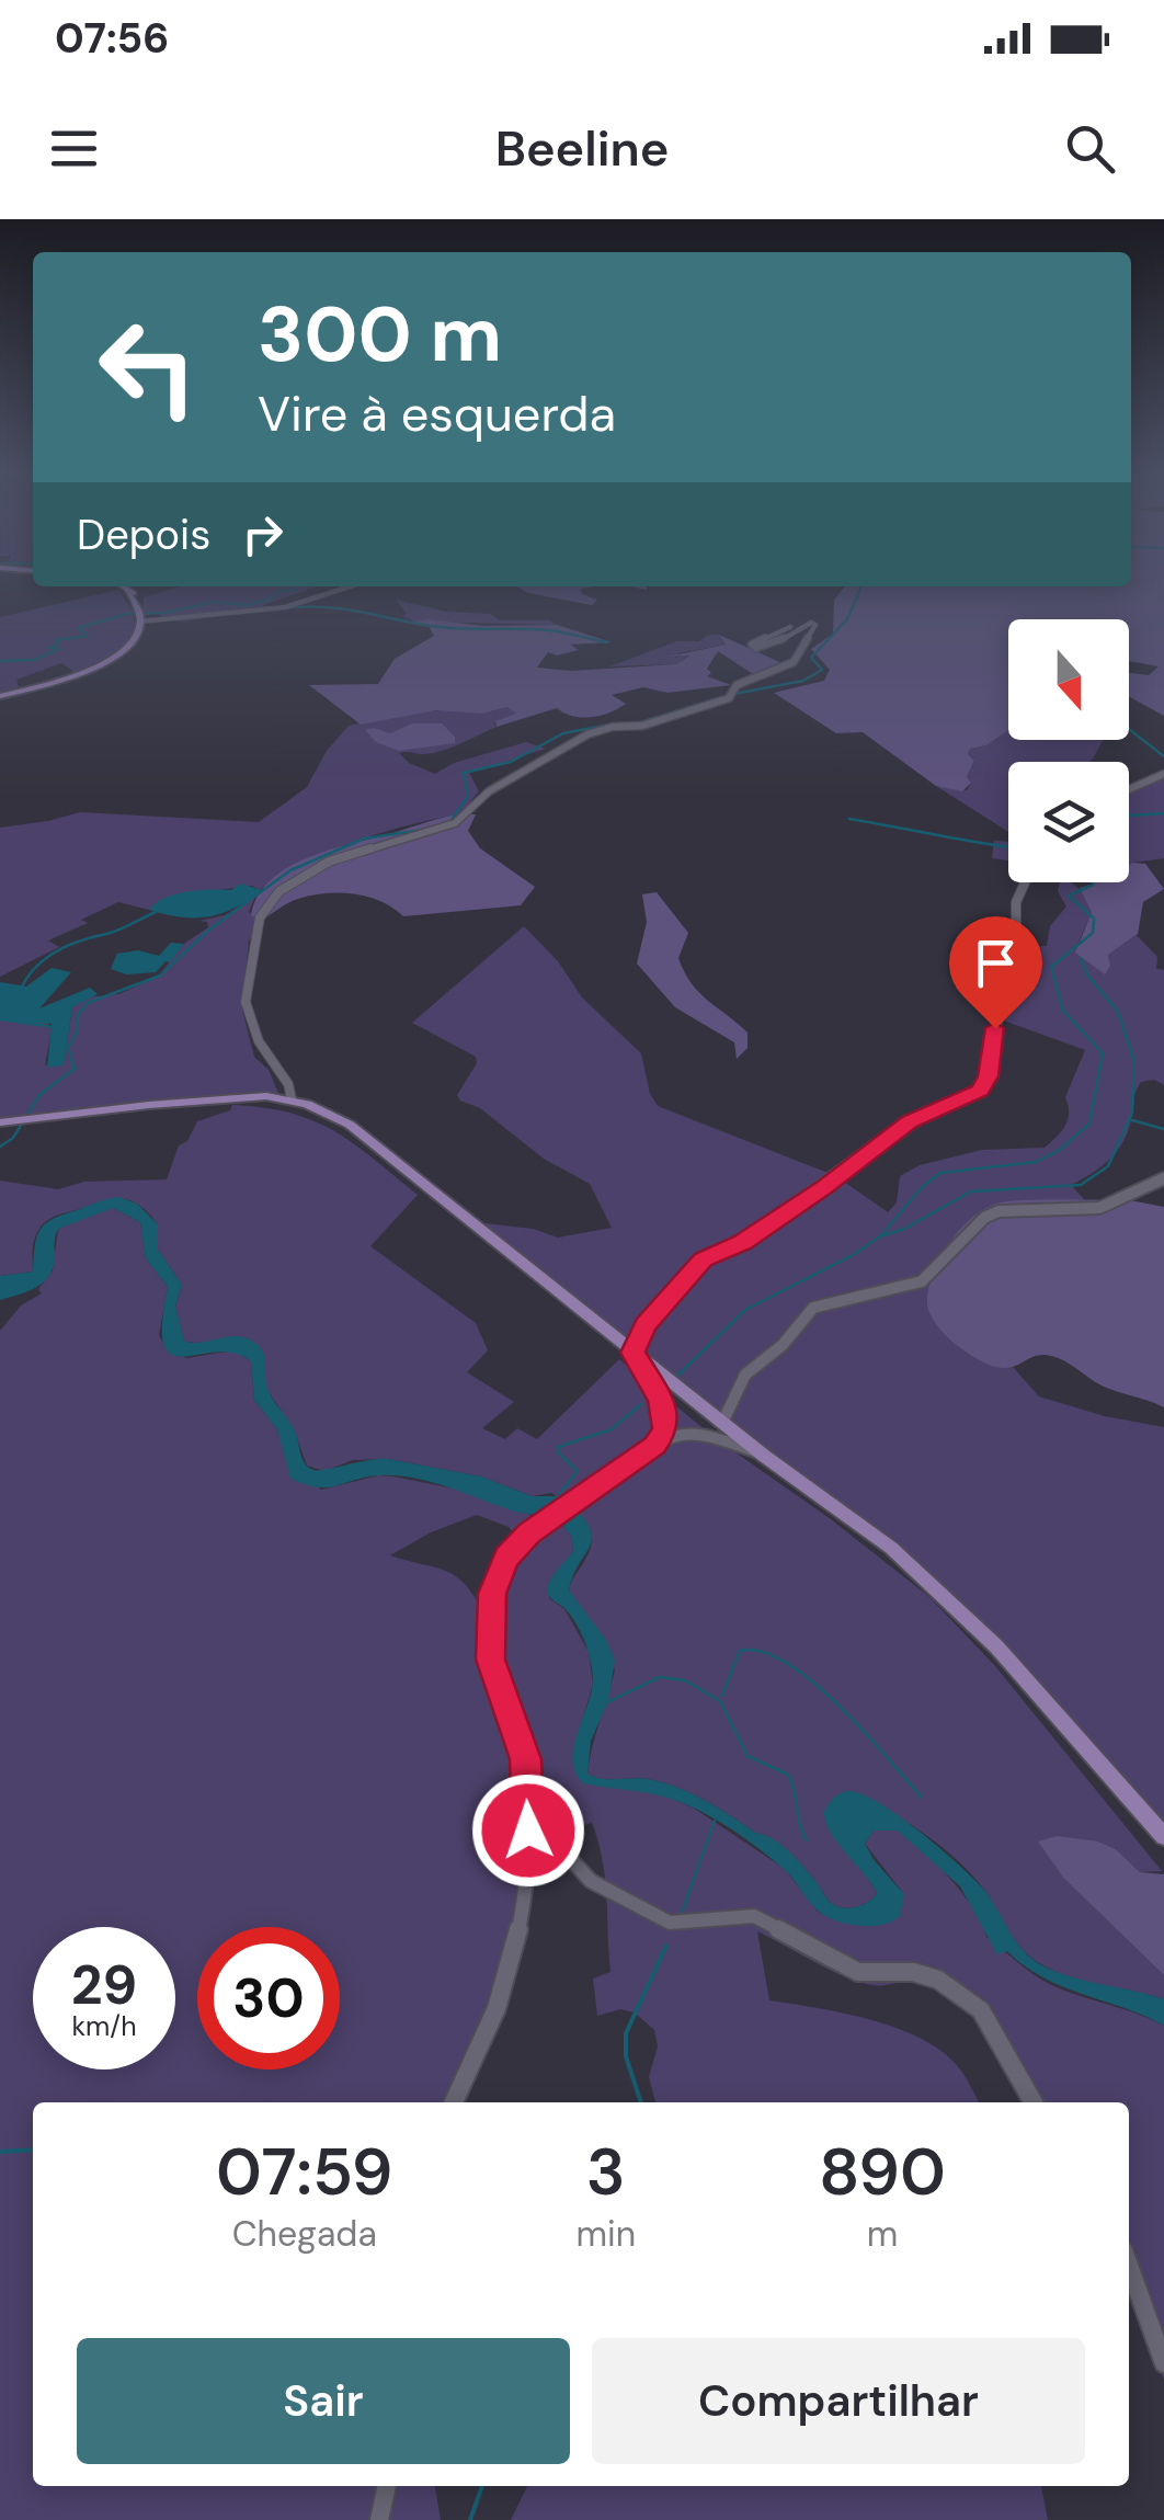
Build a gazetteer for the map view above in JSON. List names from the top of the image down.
{
  "north": "bottom",
  "page": {
    "status": "07:56",
    "header": "Beeline",
    "turn": ["300 m", "Vire à esquerda"],
    "then": "Depois",
    "speed": "29 km/h",
    "limit": "30",
    "eta": [
      "07:59",
      "Chegada",
      "3",
      "min",
      "890",
      "m"
    ],
    "buttons": ["Sair", "Compartilhar"]
  }
}
